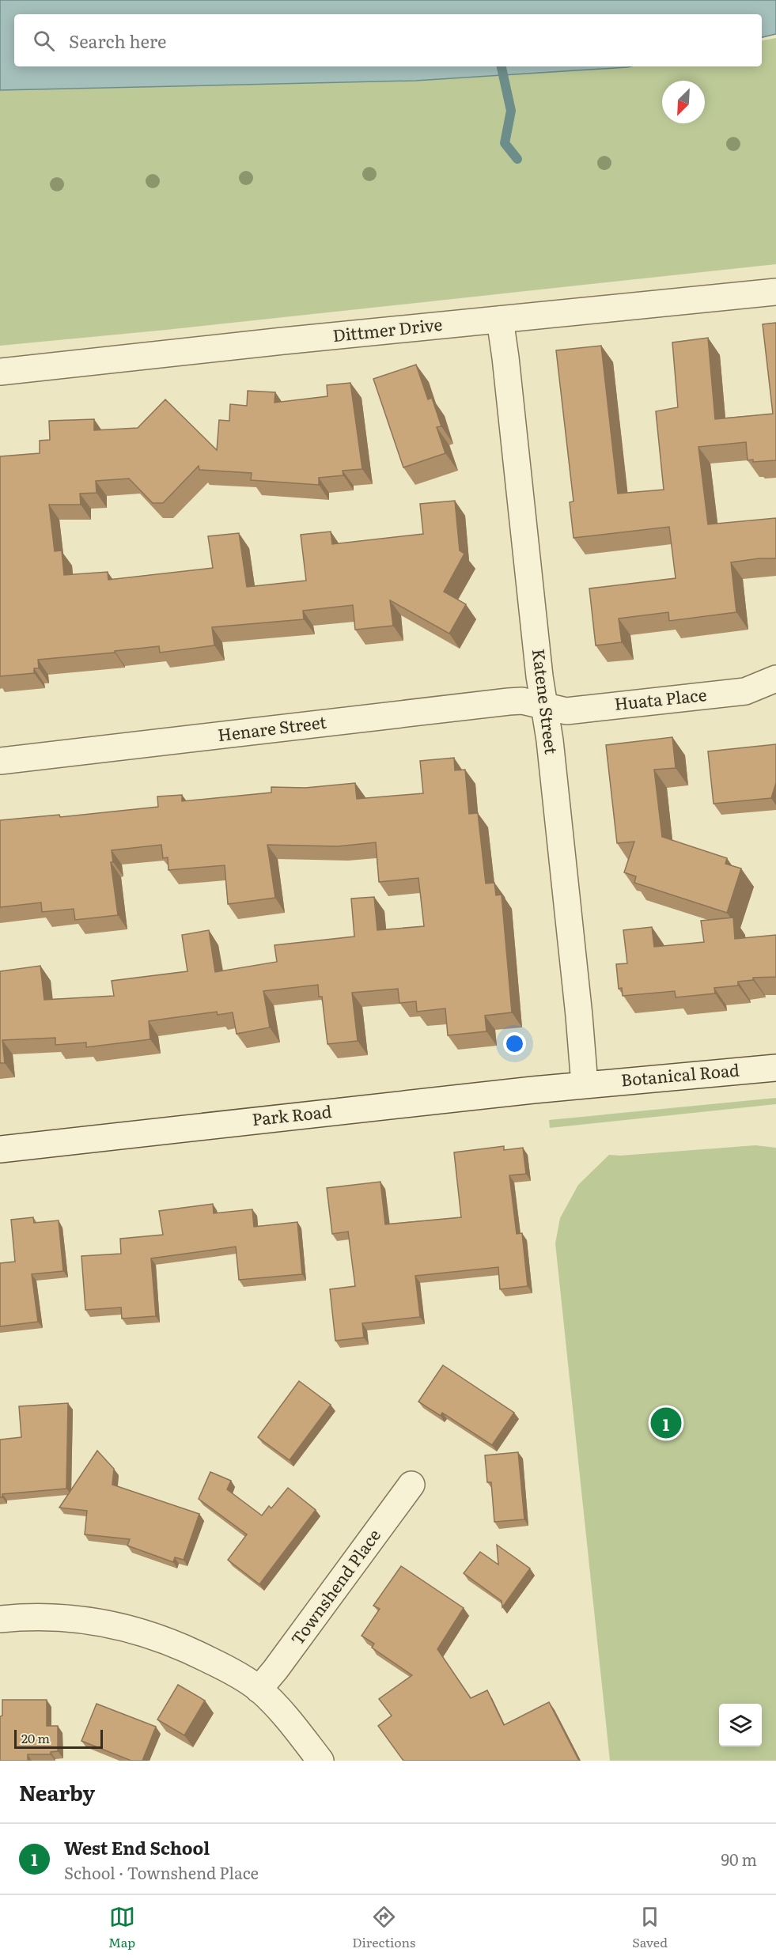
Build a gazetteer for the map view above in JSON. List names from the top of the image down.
{
  "streets": {
    "street": [
      "Dittmer Drive",
      "Huata Place",
      "Katene Street",
      "Henare Street",
      "Botanical Road",
      "Park Road",
      "Townshend Place"
    ]
  },
  "crossings": [
    ["Dittmer Drive", "Katene Street"],
    ["Huata Place", "Katene Street"],
    ["Huata Place", "Henare Street"],
    ["Katene Street", "Henare Street"],
    ["Katene Street", "Botanical Road"],
    ["Katene Street", "Park Road"],
    ["Botanical Road", "Park Road"]
  ],
  "scale_bar": "20 m",
  "north": "bottom left",
  "page": {
    "search": "Search here",
    "pins": "1",
    "scale": "20 m",
    "heading": "Nearby",
    "list": [
      {
        "mark": "1",
        "name": "West End School",
        "note": "School · Townshend Place",
        "value": "90 m"
      }
    ],
    "nav": ["Map", "Directions", "Saved"]
  }
}
